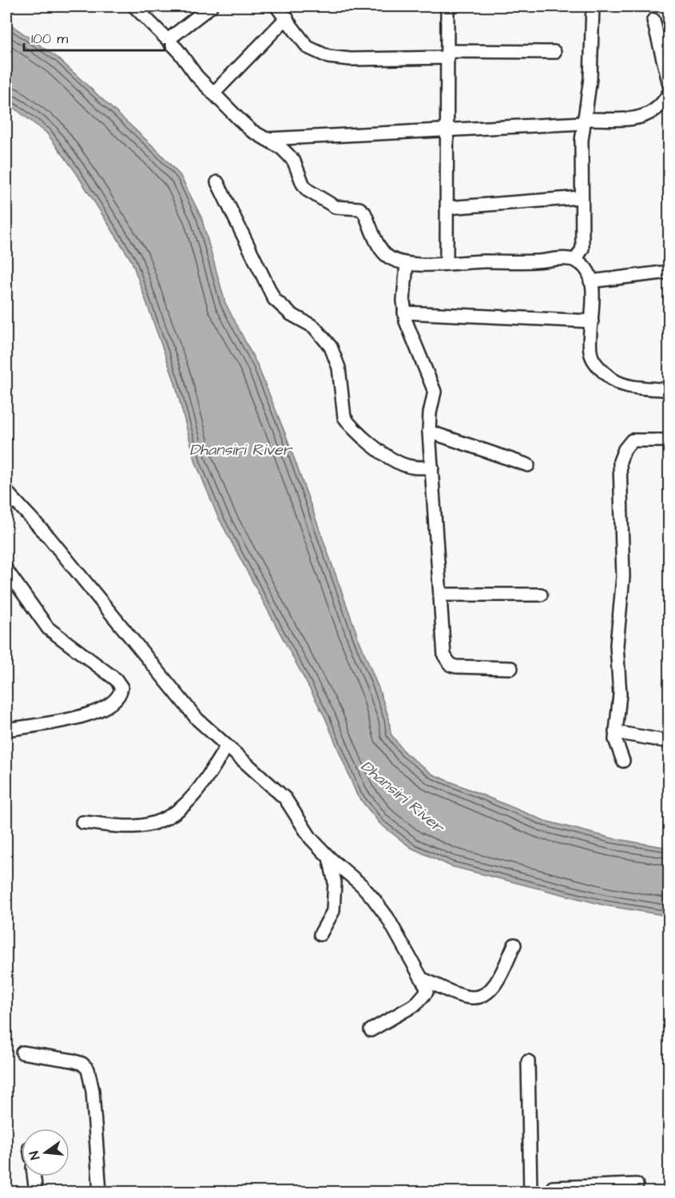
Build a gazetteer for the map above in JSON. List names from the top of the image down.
{
  "water": ["Dhansiri River"],
  "scale_bar": "100 m",
  "north": "left"
}
